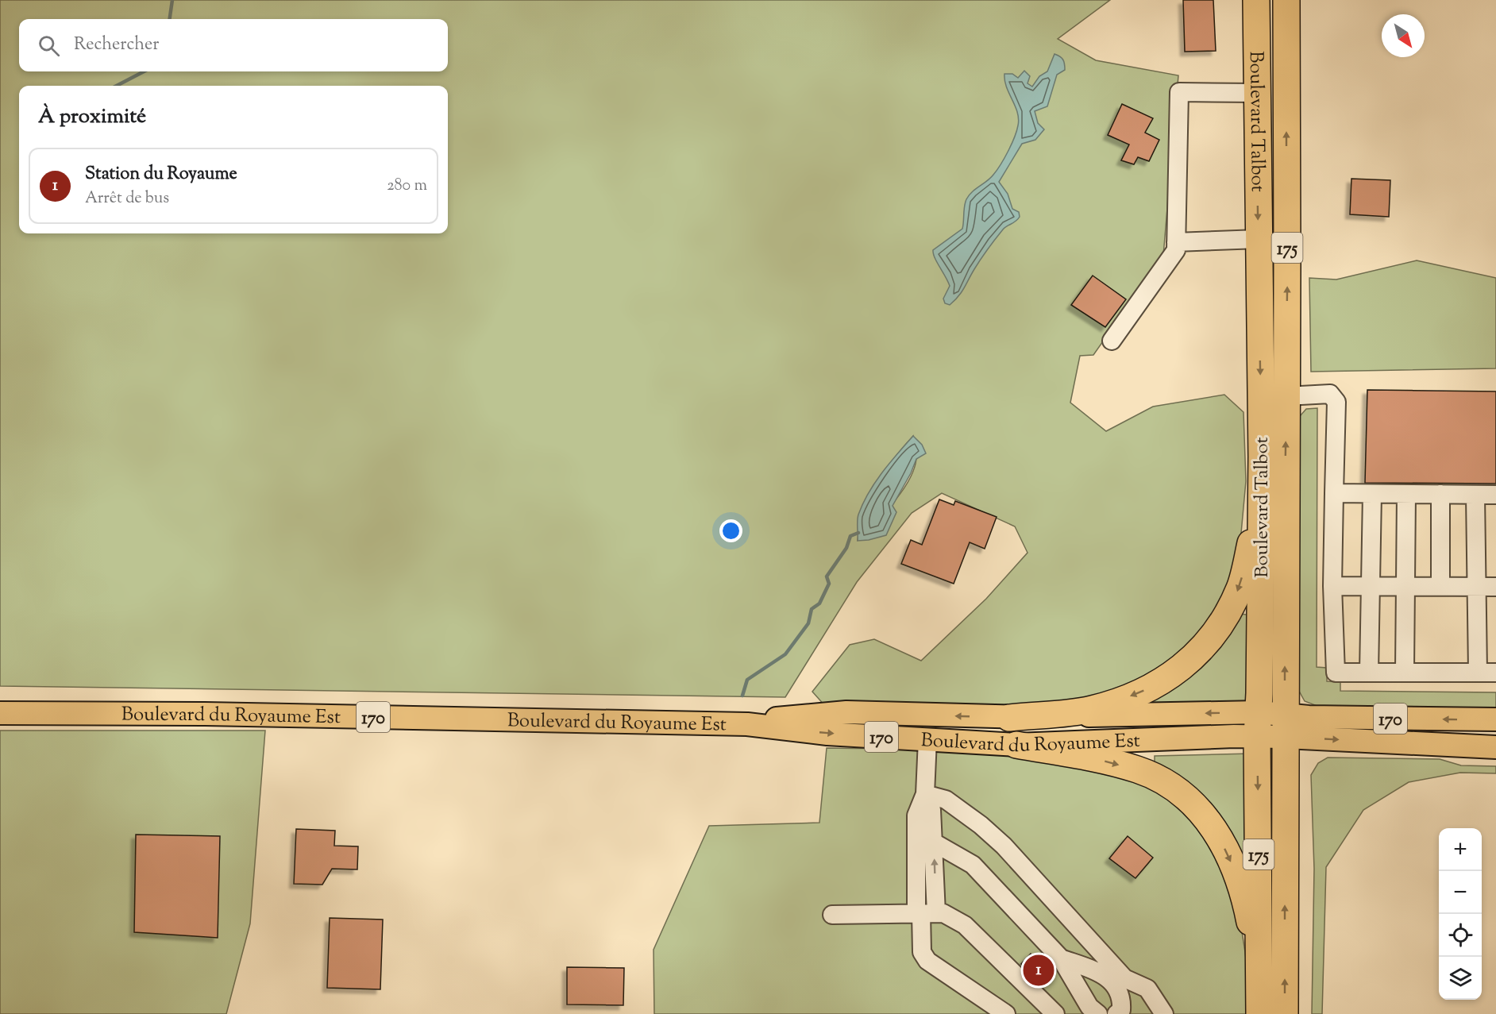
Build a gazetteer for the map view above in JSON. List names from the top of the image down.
{
  "streets": {
    "highway": ["Boulevard Talbot", "175"],
    "main road": ["Boulevard du Royaume Est", "170"]
  },
  "crossings": [
    ["Boulevard Talbot", "Boulevard du Royaume Est"],
    ["Boulevard Talbot", "170"],
    ["Boulevard du Royaume Est", "170"]
  ],
  "north": "bottom right",
  "page": {
    "search": "Rechercher",
    "heading": "À proximité",
    "list": [
      {
        "mark": "1",
        "name": "Station du Royaume",
        "note": "Arrêt de bus",
        "value": "280 m"
      }
    ],
    "map_buttons": ["+", "−"],
    "pins": "1"
  }
}
